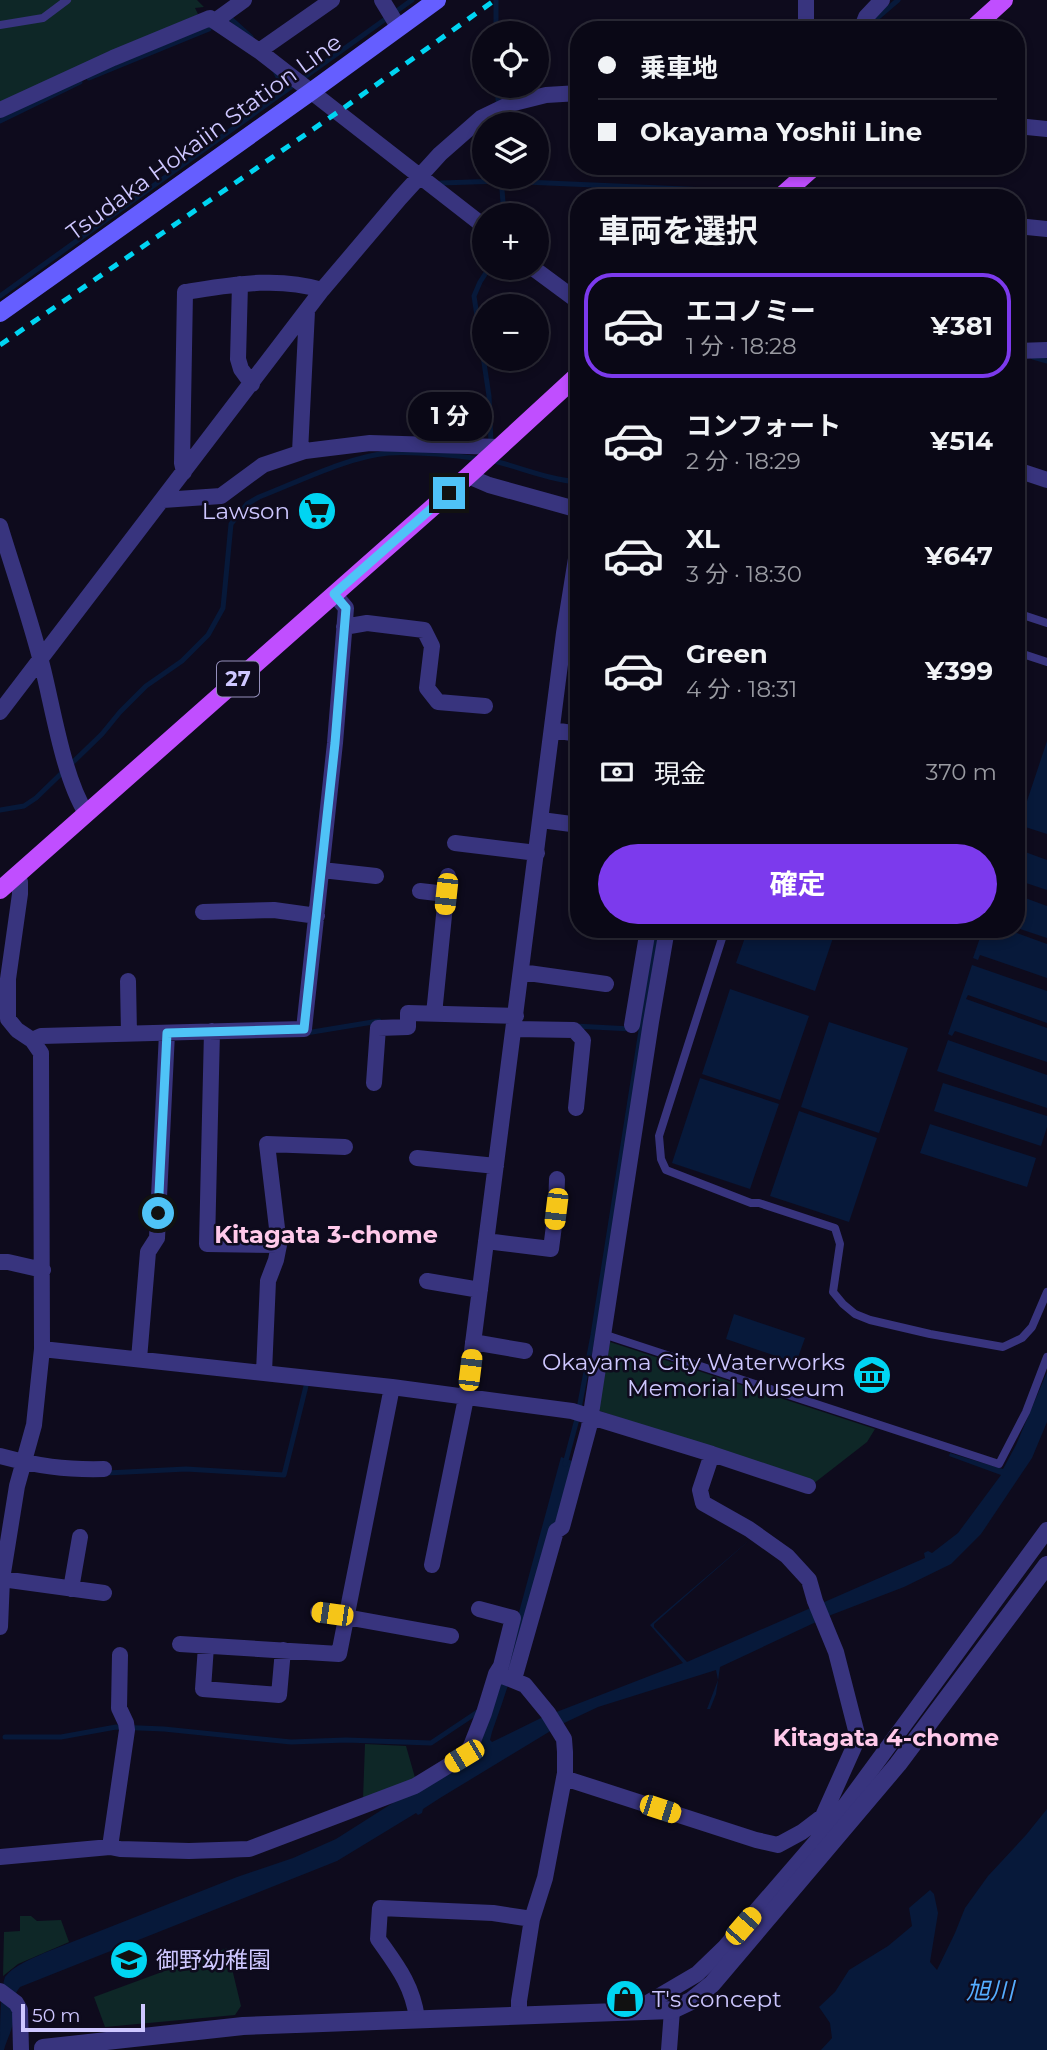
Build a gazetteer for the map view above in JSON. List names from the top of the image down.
{
  "streets": {
    "main road": ["Tsudaka Hokaiin Station Line", "27"]
  },
  "districts": ["Kitagata 3-chome", "Kitagata 4-chome"],
  "water": ["旭川"],
  "places": {
    "supermarket": ["Lawson"],
    "museum": ["Okayama City Waterworks Memorial Museum"],
    "school or university": ["御野幼稚園"],
    "shop": ["T's concept"]
  },
  "scale_bar": "50 m",
  "page": {
    "map_buttons": ["+", "−"],
    "banner": ["乗車地", "Okayama Yoshii Line"],
    "heading": "車両を選択",
    "list": [
      {
        "name": "エコノミー",
        "note": "1 分 · 18:28",
        "value": "¥381"
      },
      {
        "name": "コンフォート",
        "note": "2 分 · 18:29",
        "value": "¥514"
      },
      {
        "name": "XL",
        "note": "3 分 · 18:30",
        "value": "¥647"
      },
      {
        "name": "Green",
        "note": "4 分 · 18:31",
        "value": "¥399"
      }
    ],
    "bubble": "1 分",
    "pay": ["現金", "370 m"],
    "buttons": "確定",
    "scale": "50 m"
  }
}
